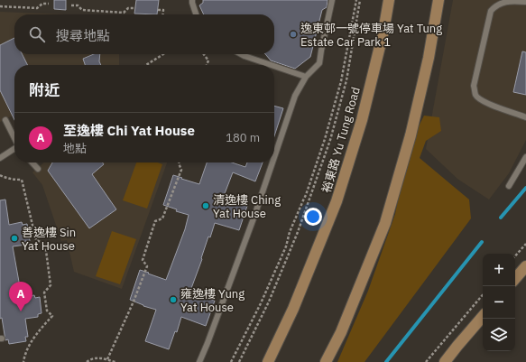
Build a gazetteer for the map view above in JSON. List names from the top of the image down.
{
  "streets": {
    "main road": ["裕東路 Yu Tung Road"]
  },
  "places": [
    "逸東邨一號停車場 Yat Tung Estate Car Park 1",
    "清逸樓 Ching Yat House",
    "善逸樓 Sin Yat House",
    "雍逸樓 Yung Yat House"
  ],
  "page": {
    "search": "搜尋地點",
    "heading": "附近",
    "list": [
      {
        "mark": "A",
        "name": "至逸樓 Chi Yat House",
        "note": "地點",
        "value": "180 m"
      }
    ],
    "map_buttons": ["+", "−"],
    "pins": "A"
  }
}
